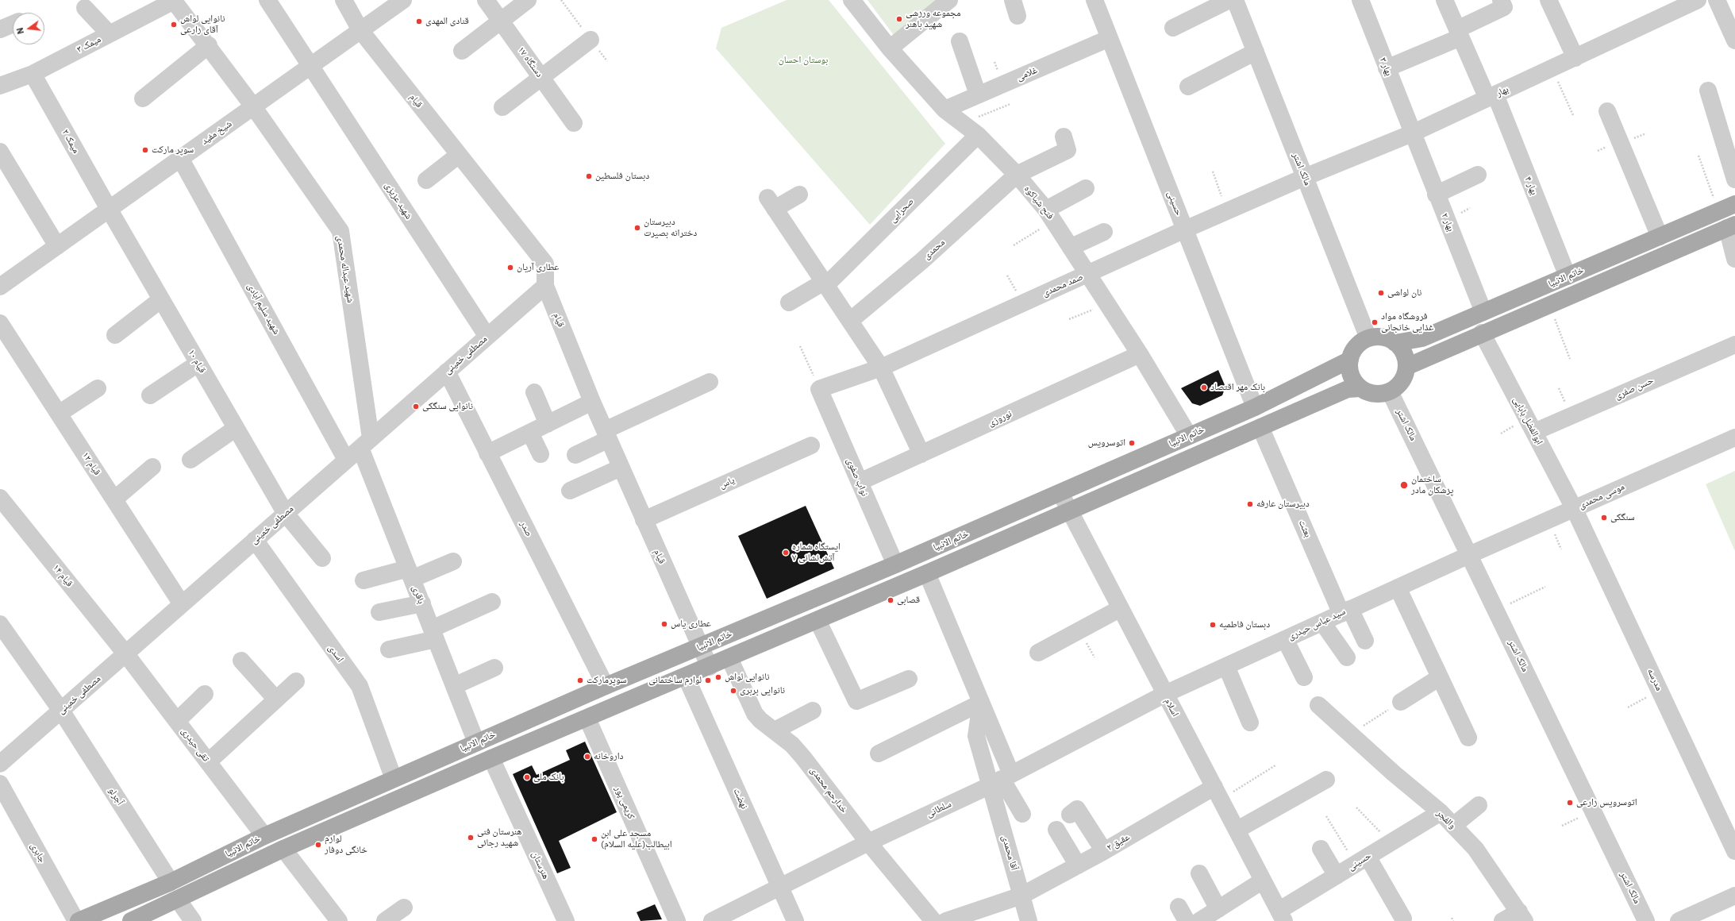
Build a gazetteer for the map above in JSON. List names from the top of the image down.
{
  "streets": {
    "main road": ["خاتم الانبیا"],
    "street": [
      "میمک ۳",
      "۱۷ دستگاه",
      "بهار ۳",
      "غلامی",
      "بهار",
      "قیام",
      "شیخ مفید",
      "میمک ۲",
      "مالک اشتر",
      "بهار ۴",
      "شهید عزیزی",
      "فتح شیاکوه",
      "حسینی",
      "صحرایی",
      "بهار ۲",
      "محمدی",
      "شهید عبداله محمدی",
      "صمد محمدی",
      "شهید سلیم آبادی",
      "مصطفی خمینی",
      "قیام ۱۰",
      "حسن صفری",
      "نوروزی",
      "ابوالفضل بابایی",
      "قیام ۱۲",
      "نواب صفوی",
      "یاس",
      "موسی محمدی",
      "صدر",
      "بعثت",
      "قیام ۱۴",
      "باقری",
      "سید عباس حیدری",
      "اسدی",
      "مدرسه",
      "اسلام",
      "تقی حیدری",
      "خدارحم محمدی",
      "آجرلو",
      "نهضت",
      "کریمی پور",
      "سلطانی",
      "والفجر",
      "عقیق ۲",
      "جابری",
      "آقا محمدی",
      "هنرستان"
    ]
  },
  "crossings": [
    ["میمک ۳", "میمک ۲"],
    ["میمک ۳", "شهید عبداله محمدی"],
    ["بهار ۳", "بهار"],
    ["بهار ۳", "بهار ۲"],
    ["غلامی", "فتح شیاکوه"],
    ["غلامی", "حسینی"],
    ["بهار", "مالک اشتر"],
    ["بهار", "بهار ۴"],
    ["بهار", "بهار ۲"],
    ["بهار", "صمد محمدی"],
    ["قیام", "شیخ مفید"],
    ["قیام", "خاتم الانبیا"],
    ["قیام", "مصطفی خمینی"],
    ["قیام", "یاس"],
    ["شیخ مفید", "میمک ۲"],
    ["شیخ مفید", "شهید عزیزی"],
    ["شیخ مفید", "شهید عبداله محمدی"],
    ["شیخ مفید", "شهید سلیم آبادی"],
    ["شیخ مفید", "قیام ۱۰"],
    ["میمک ۲", "قیام ۱۰"],
    ["مالک اشتر", "خاتم الانبیا"],
    ["مالک اشتر", "صمد محمدی"],
    ["مالک اشتر", "موسی محمدی"],
    ["مالک اشتر", "سید عباس حیدری"],
    ["بهار ۴", "خاتم الانبیا"],
    ["شهید عزیزی", "مصطفی خمینی"],
    ["فتح شیاکوه", "صحرایی"],
    ["فتح شیاکوه", "محمدی"],
    ["فتح شیاکوه", "خاتم الانبیا"],
    ["فتح شیاکوه", "صمد محمدی"],
    ["فتح شیاکوه", "نوروزی"],
    ["حسینی", "خاتم الانبیا"],
    ["حسینی", "صمد محمدی"],
    ["حسینی", "اسلام"],
    ["حسینی", "والفجر"],
    ["بهار ۲", "خاتم الانبیا"],
    ["شهید عبداله محمدی", "مصطفی خمینی"],
    ["شهید عبداله محمدی", "باقری"],
    ["خاتم الانبیا", "ابوالفضل بابایی"],
    ["خاتم الانبیا", "نواب صفوی"],
    ["خاتم الانبیا", "صدر"],
    ["خاتم الانبیا", "بعثت"],
    ["خاتم الانبیا", "باقری"],
    ["خاتم الانبیا", "اسدی"],
    ["خاتم الانبیا", "اسلام"],
    ["خاتم الانبیا", "تقی حیدری"],
    ["خاتم الانبیا", "خدارحم محمدی"],
    ["خاتم الانبیا", "آجرلو"],
    ["خاتم الانبیا", "نهضت"],
    ["خاتم الانبیا", "کریمی پور"],
    ["خاتم الانبیا", "جابری"],
    ["خاتم الانبیا", "هنرستان"],
    ["صمد محمدی", "نواب صفوی"],
    ["شهید سلیم آبادی", "مصطفی خمینی"],
    ["مصطفی خمینی", "قیام ۱۰"],
    ["مصطفی خمینی", "قیام ۱۲"],
    ["مصطفی خمینی", "صدر"],
    ["مصطفی خمینی", "قیام ۱۴"],
    ["مصطفی خمینی", "باقری"],
    ["مصطفی خمینی", "اسدی"],
    ["مصطفی خمینی", "تقی حیدری"],
    ["مصطفی خمینی", "آجرلو"],
    ["حسن صفری", "ابوالفضل بابایی"],
    ["نوروزی", "نواب صفوی"],
    ["ابوالفضل بابایی", "موسی محمدی"],
    ["ابوالفضل بابایی", "مدرسه"],
    ["موسی محمدی", "سید عباس حیدری"],
    ["موسی محمدی", "مدرسه"],
    ["بعثت", "سید عباس حیدری"],
    ["قیام ۱۴", "تقی حیدری"],
    ["سید عباس حیدری", "اسلام"],
    ["سید عباس حیدری", "سلطانی"],
    ["اسلام", "سلطانی"],
    ["اسلام", "عقیق ۲"],
    ["خدارحم محمدی", "سلطانی"],
    ["نهضت", "سلطانی"],
    ["سلطانی", "آقا محمدی"],
    ["عقیق ۲", "آقا محمدی"]
  ],
  "parks": ["بوستان احسان"],
  "places": [
    "مجموعه ورزشی شهید باهنر",
    "قنادی المهدی",
    "نانوایی لواش آقای زارعی",
    "سوپر مارکت",
    "دبستان فلسطین",
    "دبیرستان دخترانه بصیرت",
    "عطاری آریان",
    "نان لواشی",
    "فروشگاه مواد غذایی خانجانی",
    "بانک مهر اقتصاد",
    "نانوایی سنگکی",
    "اتوسرویس",
    "ساختمان پزشکان مادر",
    "دبیرستان عارفه",
    "سنگکی",
    "ایستگاه شماره ۷ آتش‌نشانی",
    "قصابی",
    "عطاری یاس",
    "دبستان فاطمیه",
    "نانوایی لواش",
    "سوپرمارکت",
    "لوازم ساختمانی",
    "نانوایی بربری",
    "داروخانه",
    "بانک ملی",
    "اتوسرویس زارعی",
    "هنرستان فنی شهید رجائی",
    "مسجد علی ابن ابیطالب(علیه السلام)",
    "لوازم خانگی دوفار"
  ],
  "north": "left"
}
